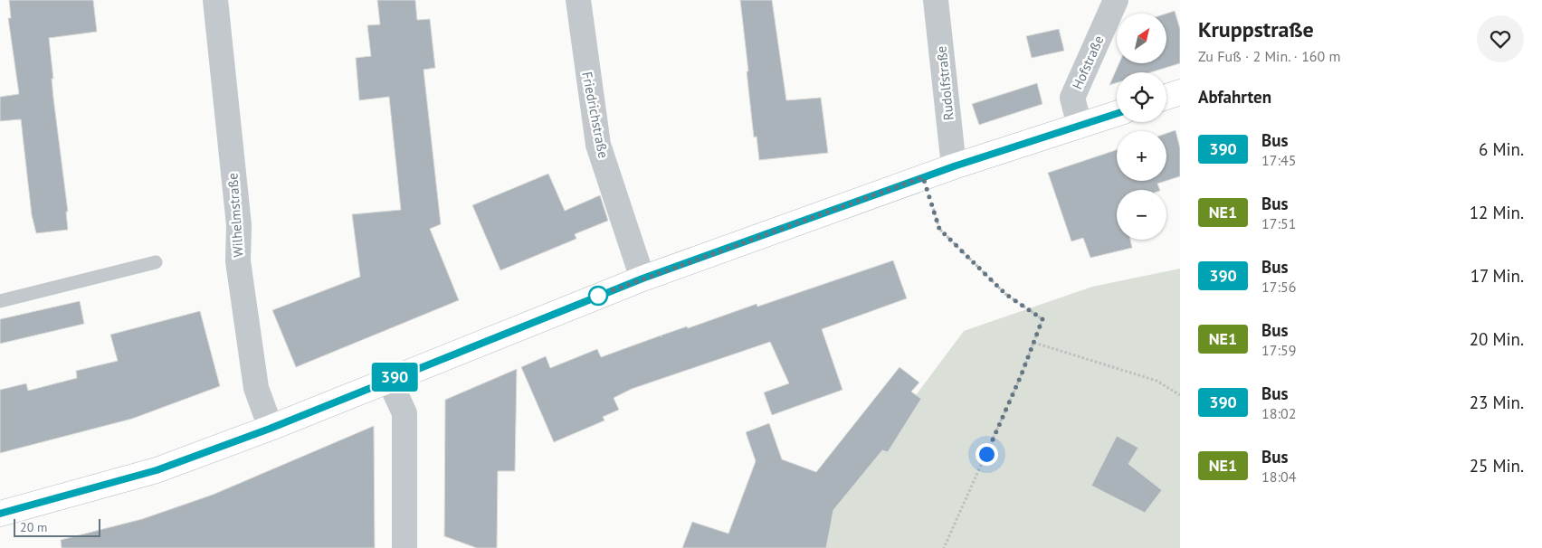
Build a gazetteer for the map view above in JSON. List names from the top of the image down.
{
  "streets": {
    "street": [
      "Hofstraße",
      "Rudolfstraße",
      "Friedrichstraße",
      "Wilhelmstraße"
    ]
  },
  "lines": ["bus line 390"],
  "scale_bar": "20 m",
  "north": "top right",
  "page": {
    "on_map": "390",
    "heading": [
      ["Kruppstraße", "Zu Fuß · 2 Min. · 160 m"],
      "Abfahrten"
    ],
    "map_buttons": ["+", "−"],
    "list": [
      {
        "mark": "390",
        "name": "Bus",
        "note": "17:45",
        "value": "6 Min."
      },
      {
        "mark": "NE1",
        "name": "Bus",
        "note": "17:51",
        "value": "12 Min."
      },
      {
        "mark": "390",
        "name": "Bus",
        "note": "17:56",
        "value": "17 Min."
      },
      {
        "mark": "NE1",
        "name": "Bus",
        "note": "17:59",
        "value": "20 Min."
      },
      {
        "mark": "390",
        "name": "Bus",
        "note": "18:02",
        "value": "23 Min."
      },
      {
        "mark": "NE1",
        "name": "Bus",
        "note": "18:04",
        "value": "25 Min."
      }
    ],
    "scale": "20 m"
  }
}
